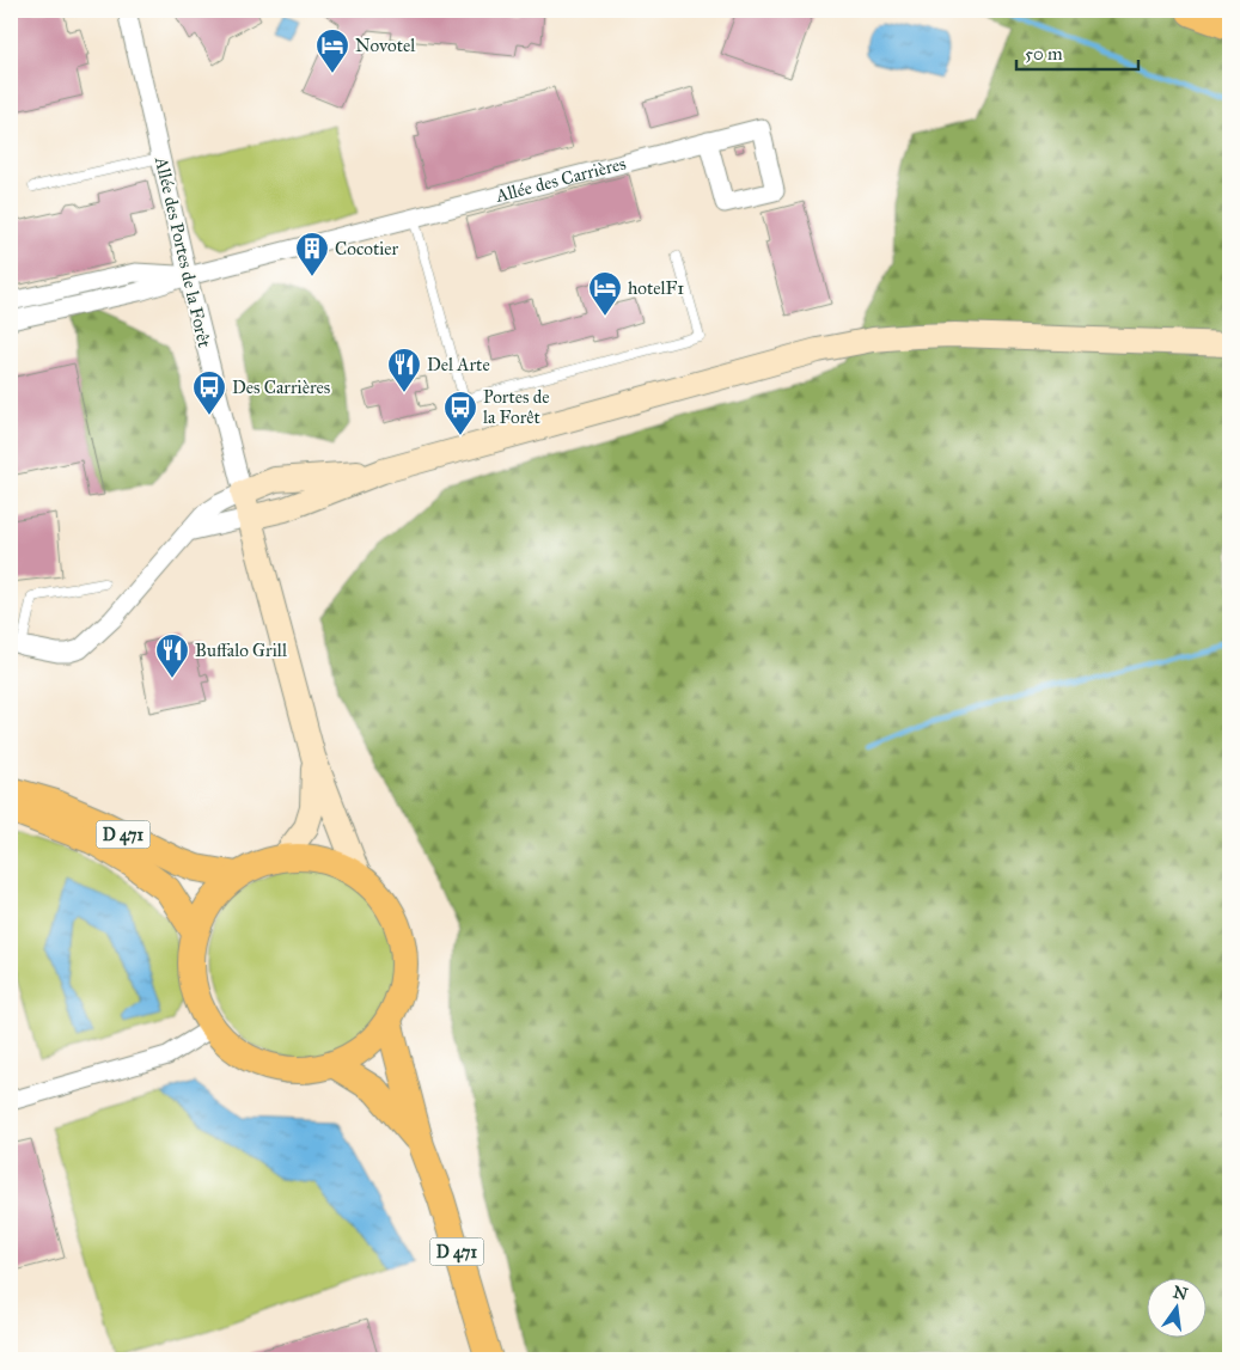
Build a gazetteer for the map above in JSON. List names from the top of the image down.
{
  "streets": {
    "main road": ["D 471"],
    "street": ["Allée des Carrières", "Allée des Portes de la Forêt"]
  },
  "crossings": [
    ["Allée des Carrières", "Allée des Portes de la Forêt"]
  ],
  "places": {
    "hotel": ["Novotel", "hotelF1"],
    "building": ["Cocotier"],
    "restaurant": ["Del Arte", "Buffalo Grill"],
    "bus stop": ["Des Carrières", "Portes de la Forêt"]
  },
  "scale_bar": "50 m",
  "north": "top"
}
